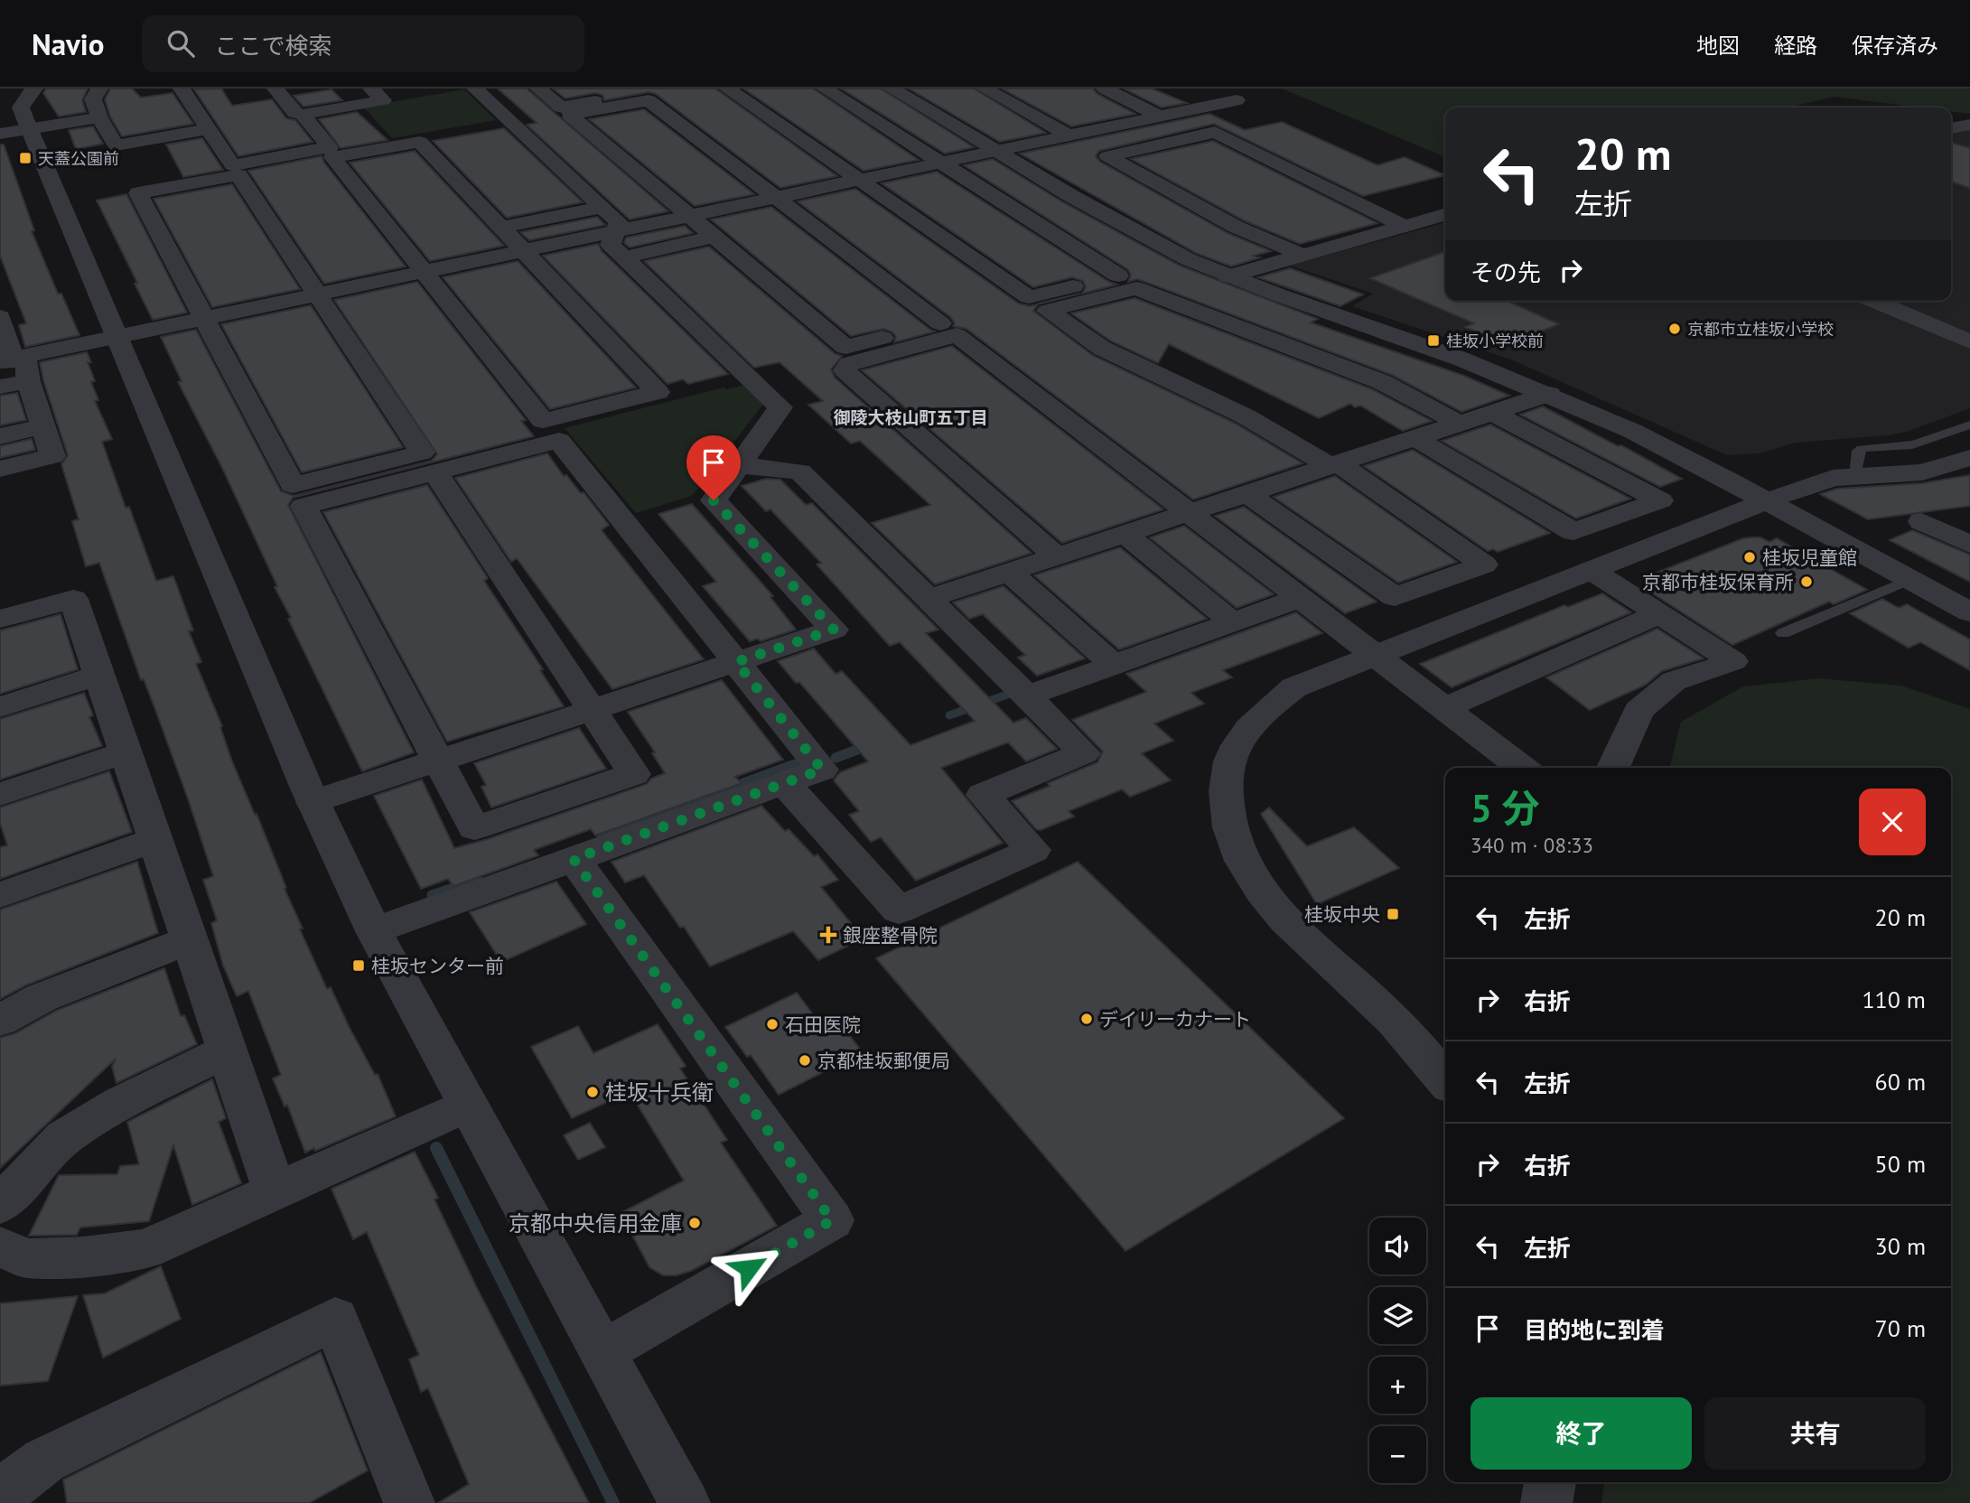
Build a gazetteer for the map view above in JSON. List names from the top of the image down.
{
  "districts": ["御陵大枝山町五丁目"],
  "places": {
    "transit": [
      "天蓋公園前",
      "桂坂小学校前",
      "桂坂中央",
      "桂坂センター前"
    ],
    "other": [
      "京都市立桂坂小学校",
      "桂坂児童館",
      "京都市桂坂保育所",
      "デイリーカナート",
      "石田医院",
      "京都桂坂郵便局",
      "桂坂十兵衛",
      "京都中央信用金庫"
    ],
    "health": ["銀座整骨院"]
  },
  "page": {
    "header": "Navio",
    "search": "ここで検索",
    "nav": ["地図", "経路", "保存済み"],
    "turn": ["20 m", "左折"],
    "then": "その先",
    "heading": ["5 分", "340 m · 08:33"],
    "list": [
      {
        "name": "左折",
        "value": "20 m"
      },
      {
        "name": "右折",
        "value": "110 m"
      },
      {
        "name": "左折",
        "value": "60 m"
      },
      {
        "name": "右折",
        "value": "50 m"
      },
      {
        "name": "左折",
        "value": "30 m"
      },
      {
        "name": "目的地に到着",
        "value": "70 m"
      }
    ],
    "map_buttons": ["+", "−"],
    "buttons": ["終了", "共有"]
  }
}
